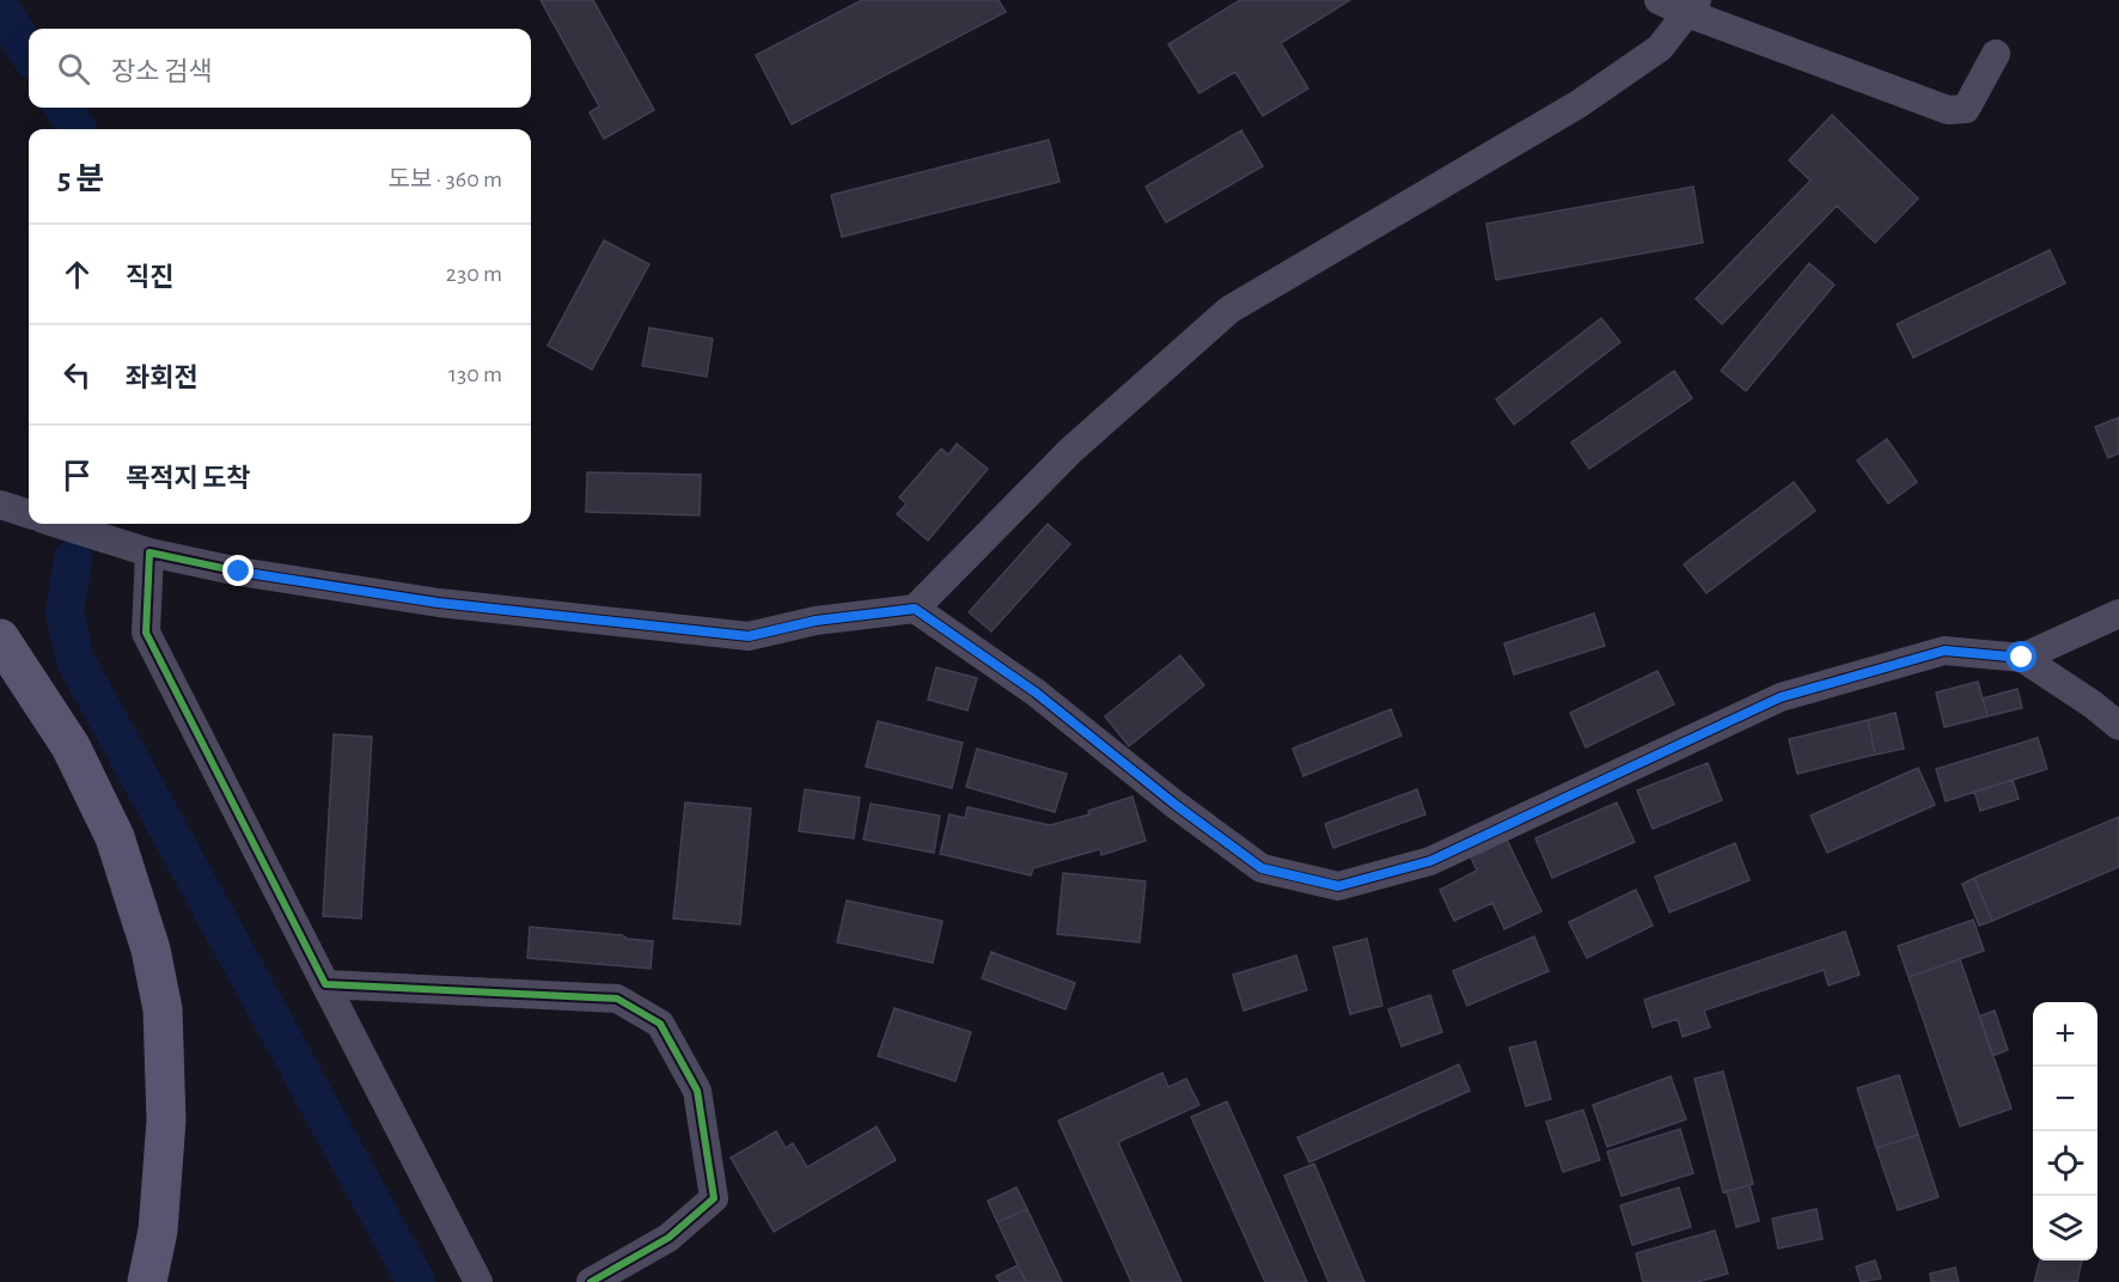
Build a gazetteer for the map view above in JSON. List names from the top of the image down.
{
  "page": {
    "search": "장소 검색",
    "heading": ["5 분", "도보 · 360 m"],
    "list": [
      ["직진", "230 m"],
      ["좌회전", "130 m"],
      "목적지 도착"
    ],
    "map_buttons": ["+", "−"]
  }
}
